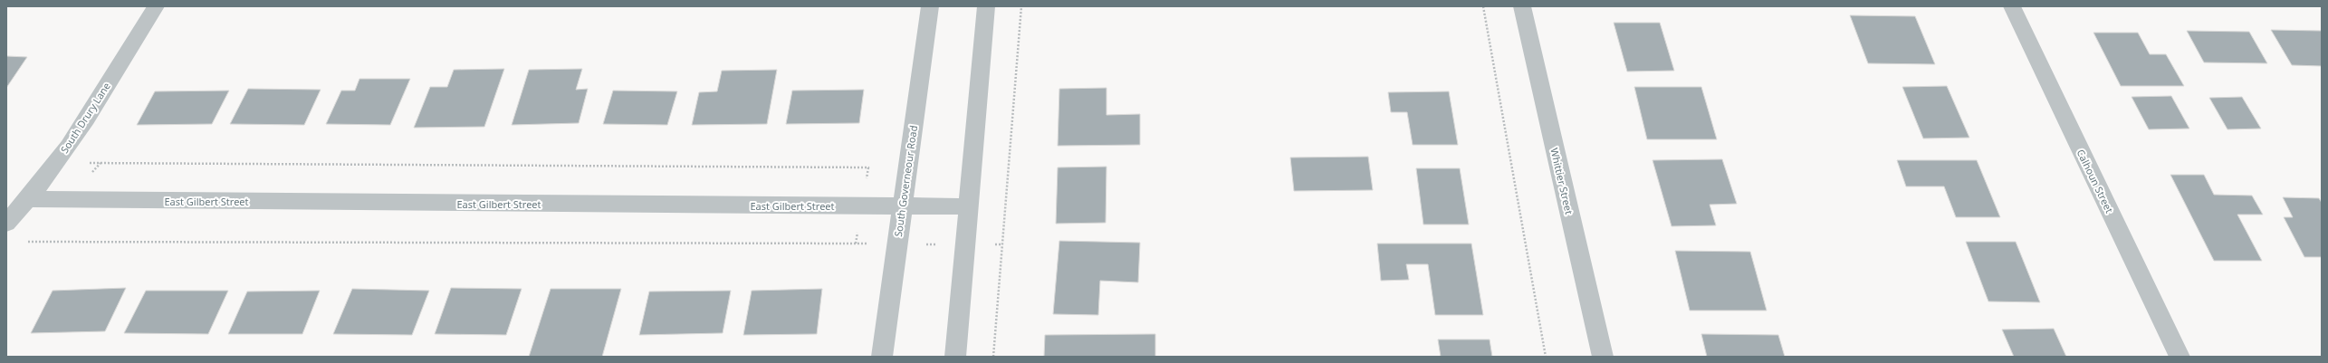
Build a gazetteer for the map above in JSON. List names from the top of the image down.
{
  "streets": {
    "street": [
      "South Drury Lane",
      "South Governeour Road",
      "Whittier Street",
      "Calhoun Street",
      "East Gilbert Street"
    ]
  },
  "crossings": [
    ["South Drury Lane", "East Gilbert Street"],
    ["South Governeour Road", "East Gilbert Street"]
  ]
}
